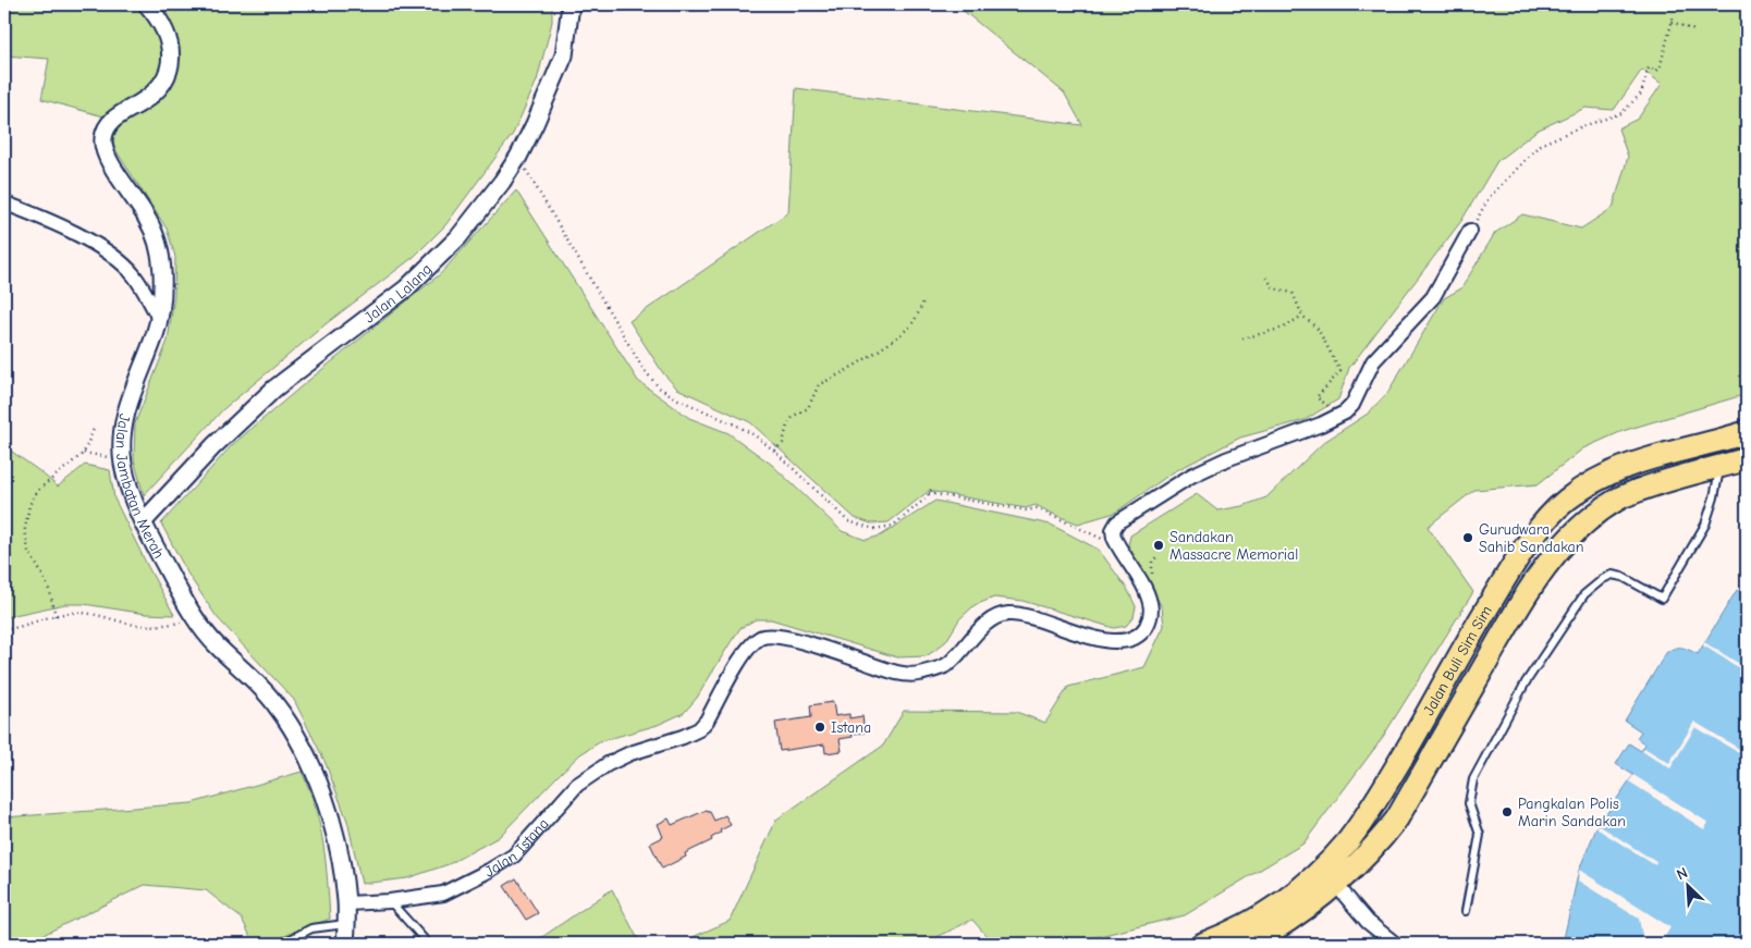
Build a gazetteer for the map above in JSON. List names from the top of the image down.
{
  "streets": {
    "main road": ["Jalan Buli Sim Sim"],
    "street": ["Jalan Lalang", "Jalan Jambatan Merah", "Jalan Istana"]
  },
  "crossings": [
    ["Jalan Lalang", "Jalan Jambatan Merah"],
    ["Jalan Jambatan Merah", "Jalan Istana"]
  ],
  "places": [
    "Gurudwara Sahib Sandakan",
    "Sandakan Massacre Memorial",
    "Istana",
    "Pangkalan Polis Marin Sandakan"
  ],
  "north": "top left"
}
